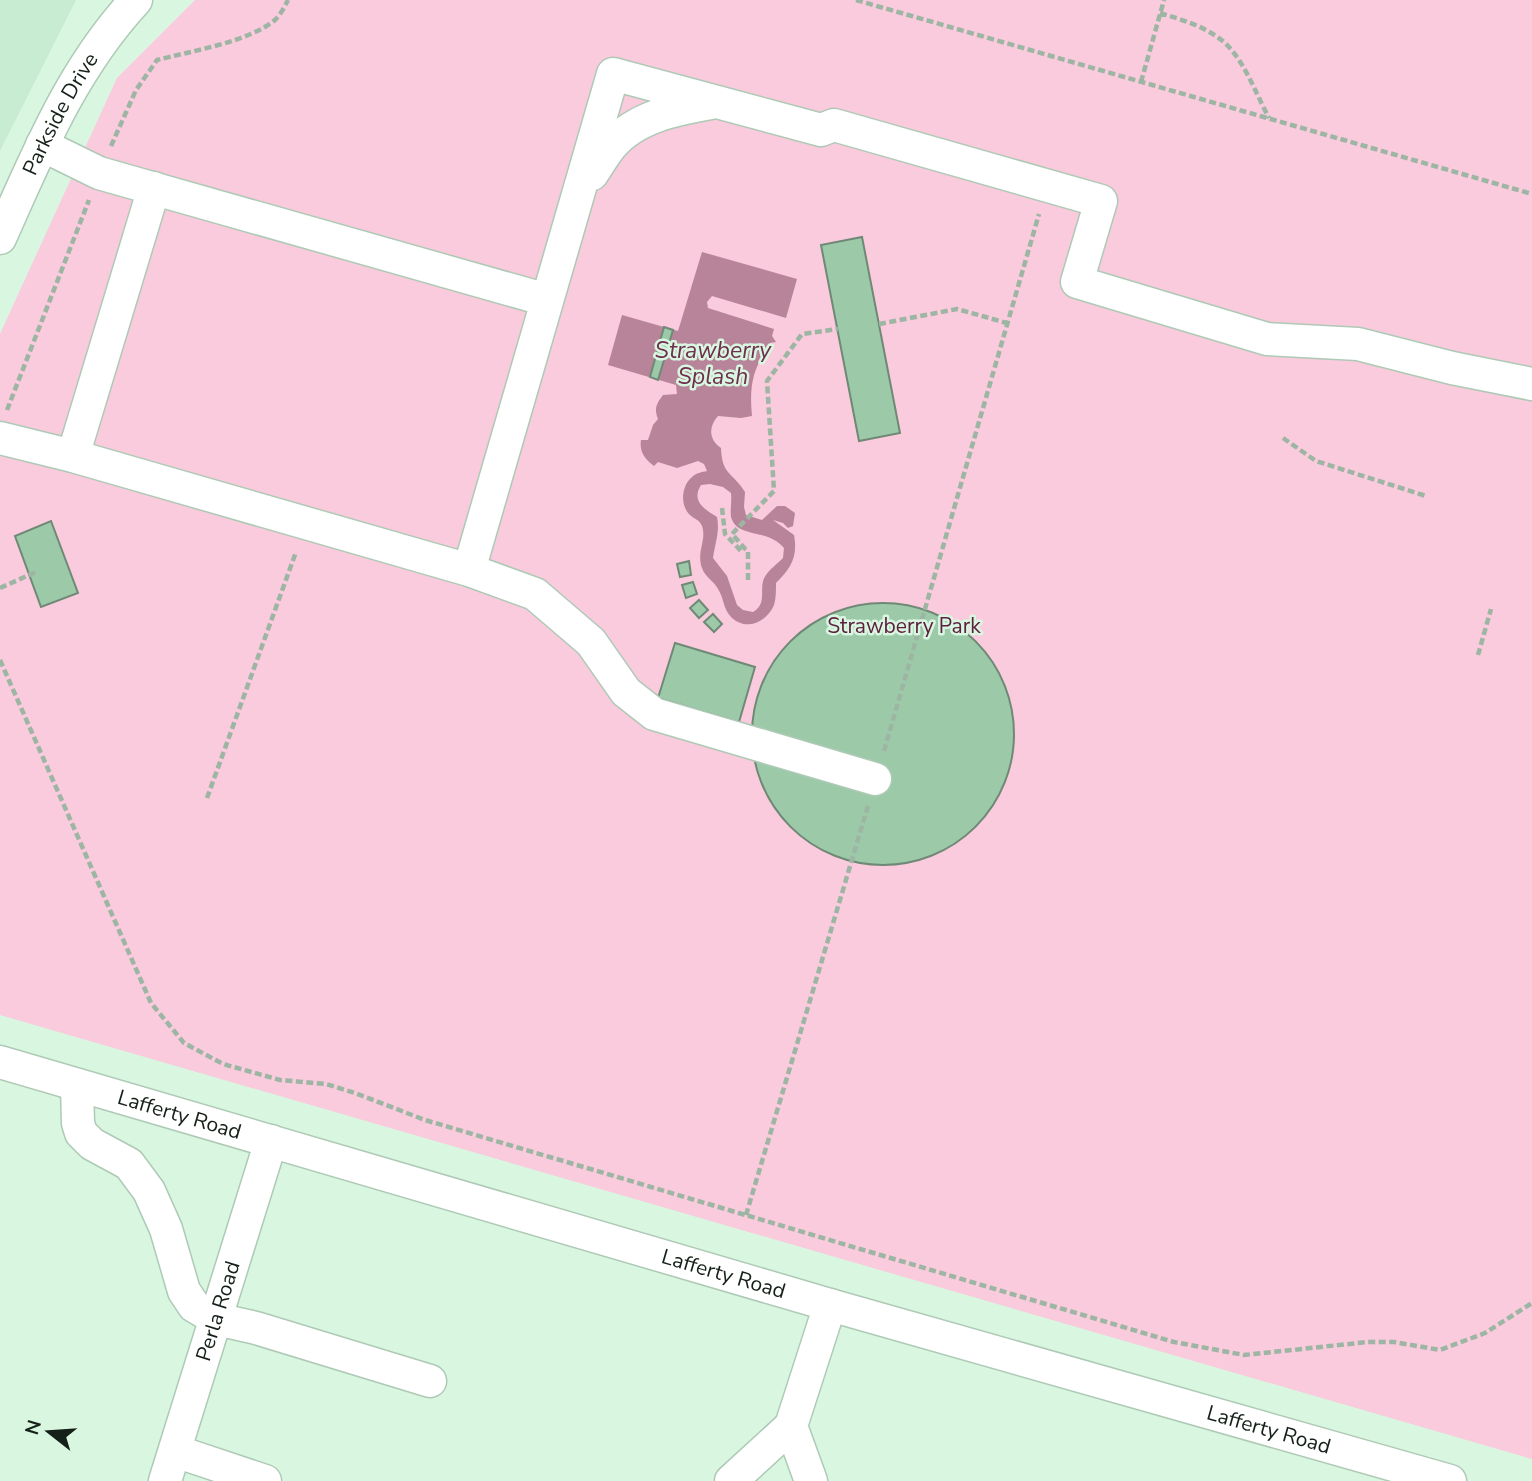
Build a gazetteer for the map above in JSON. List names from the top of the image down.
{
  "streets": {
    "street": ["Parkside Drive", "Lafferty Road", "Perla Road"]
  },
  "crossings": [
    ["Lafferty Road", "Perla Road"]
  ],
  "water": ["Strawberry Splash"],
  "parks": ["Strawberry Park"],
  "north": "left"
}
